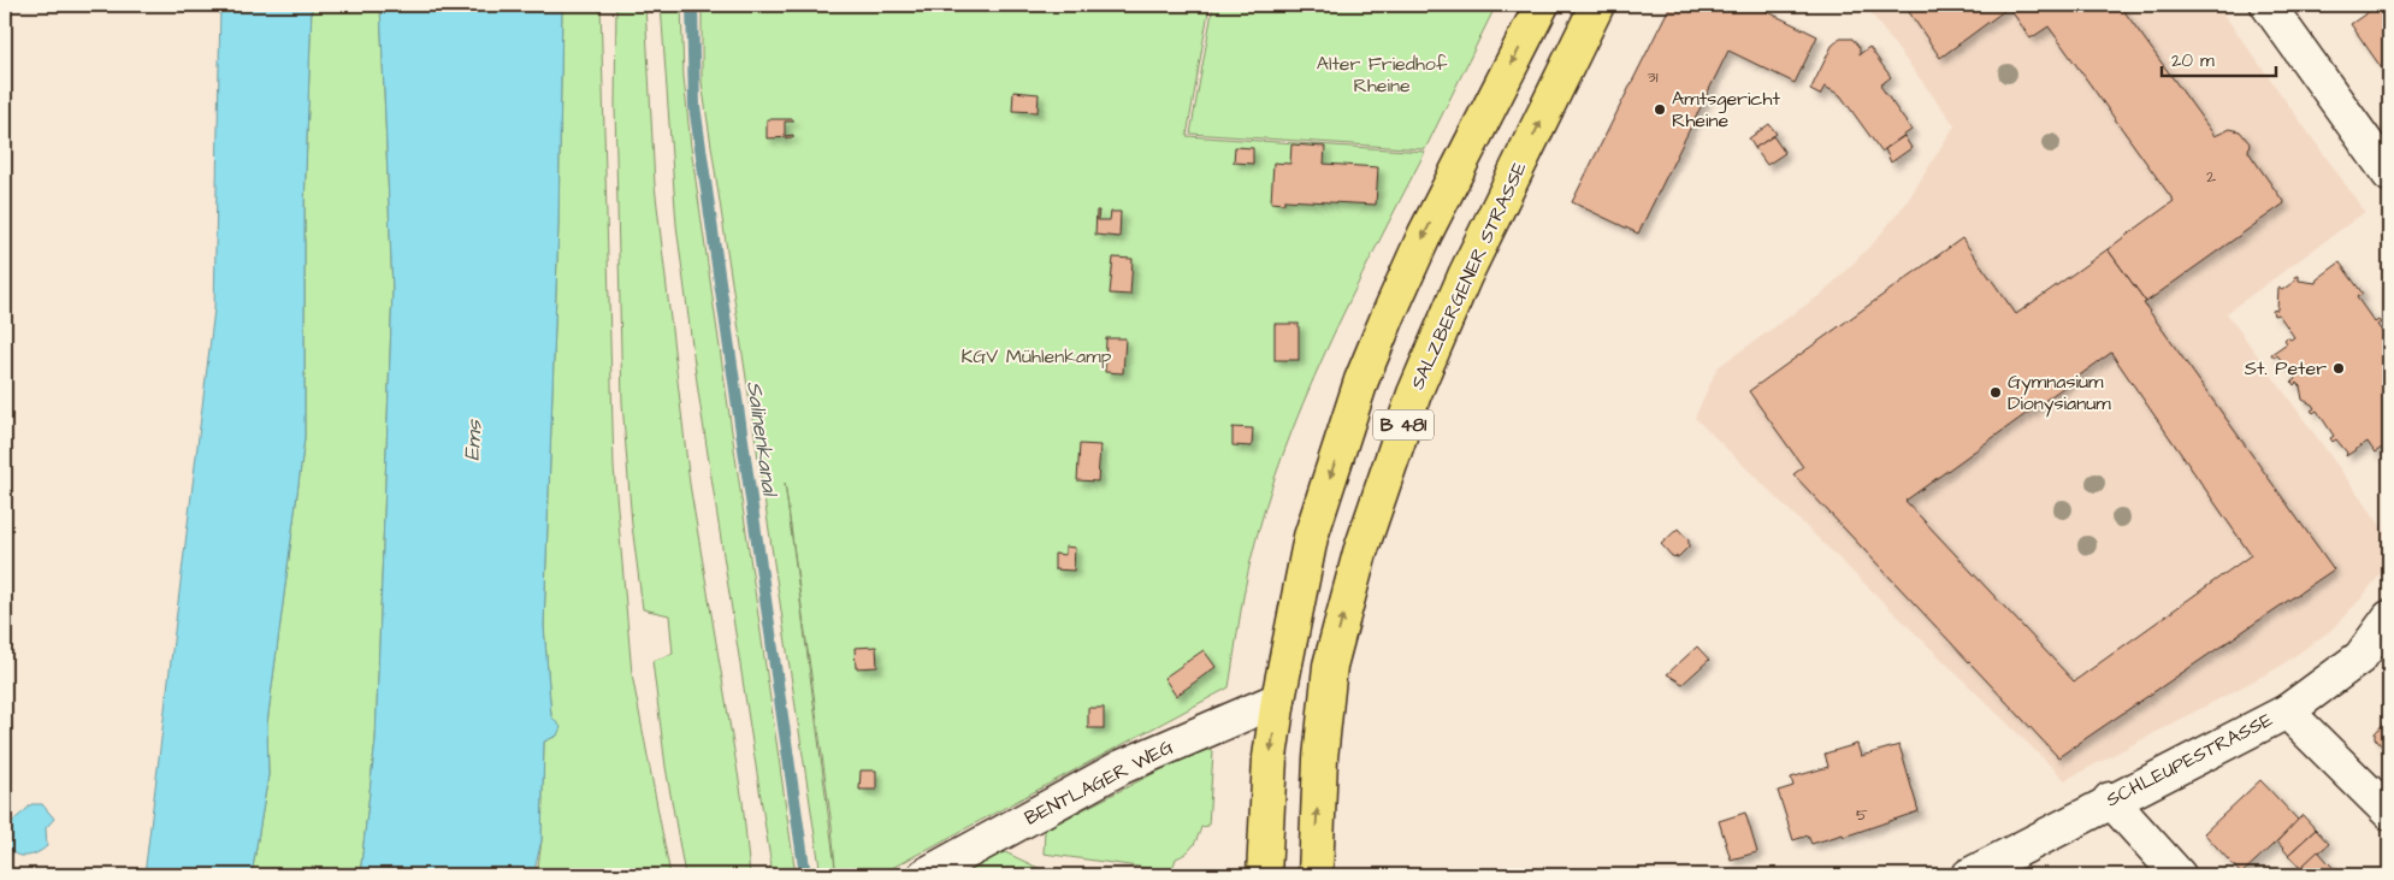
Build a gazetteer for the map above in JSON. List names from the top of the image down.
{
  "streets": {
    "main road": ["SALZBERGENER STRASSE", "B 481"],
    "street": ["SCHLEUPESTRASSE", "BENTLAGER WEG"]
  },
  "crossings": [
    ["B 481", "BENTLAGER WEG"]
  ],
  "water": ["Salinenkanal", "Ems"],
  "parks": ["Alter Friedhof Rheine", "KGV Mühlenkamp"],
  "places": ["Amtsgericht Rheine", "St. Peter", "Gymnasium Dionysianum"],
  "house_numbers": ["31", "2", "5"],
  "scale_bar": "20 m"
}
